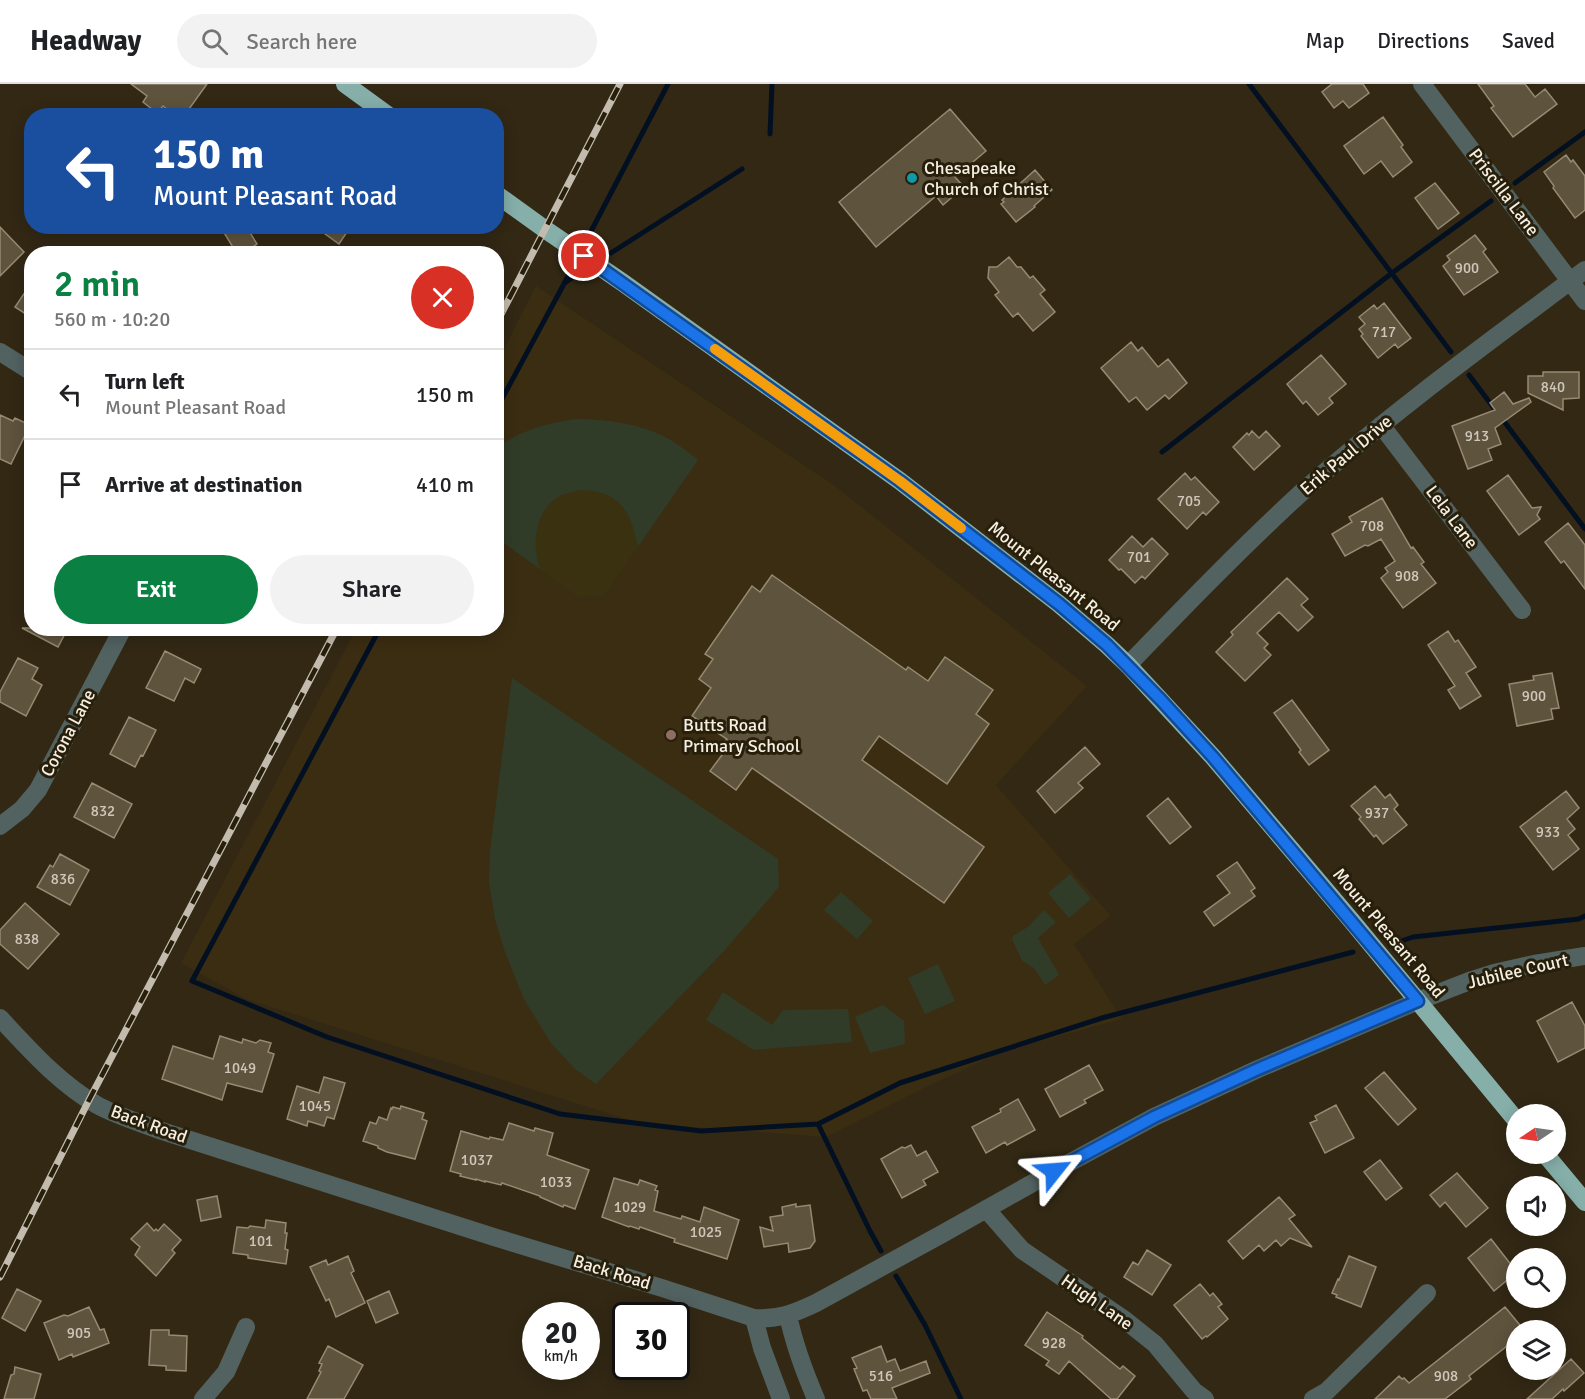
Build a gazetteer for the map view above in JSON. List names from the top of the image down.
{
  "streets": {
    "highway": ["Mount Pleasant Road"],
    "street": [
      "Priscilla Lane",
      "Erik Paul Drive",
      "Lela Lane",
      "Corona Lane",
      "Jubilee Court",
      "Back Road",
      "Hugh Lane"
    ]
  },
  "crossings": [
    ["Priscilla Lane", "Erik Paul Drive"],
    ["Erik Paul Drive", "Lela Lane"],
    ["Erik Paul Drive", "Mount Pleasant Road"],
    ["Mount Pleasant Road", "Jubilee Court"],
    ["Mount Pleasant Road", "Back Road"],
    ["Jubilee Court", "Back Road"],
    ["Back Road", "Hugh Lane"]
  ],
  "places": ["Chesapeake Church of Christ", "Butts Road Primary School"],
  "house_numbers": [
    "900",
    "717",
    "840",
    "913",
    "705",
    "708",
    "701",
    "908",
    "900",
    "832",
    "937",
    "933",
    "836",
    "838",
    "1049",
    "1045",
    "1037",
    "1033",
    "1029",
    "1025",
    "101",
    "905",
    "928",
    "516",
    "908"
  ],
  "north": "left",
  "page": {
    "header": "Headway",
    "search": "Search here",
    "nav": ["Map", "Directions", "Saved"],
    "turn": ["150 m", "Mount Pleasant Road"],
    "heading": ["2 min", "560 m · 10:20"],
    "list": [
      {
        "name": "Turn left",
        "note": "Mount Pleasant Road",
        "value": "150 m"
      },
      {
        "name": "Arrive at destination",
        "value": "410 m"
      }
    ],
    "buttons": ["Exit", "Share"],
    "speed": "20 km/h",
    "limit": "30"
  }
}
